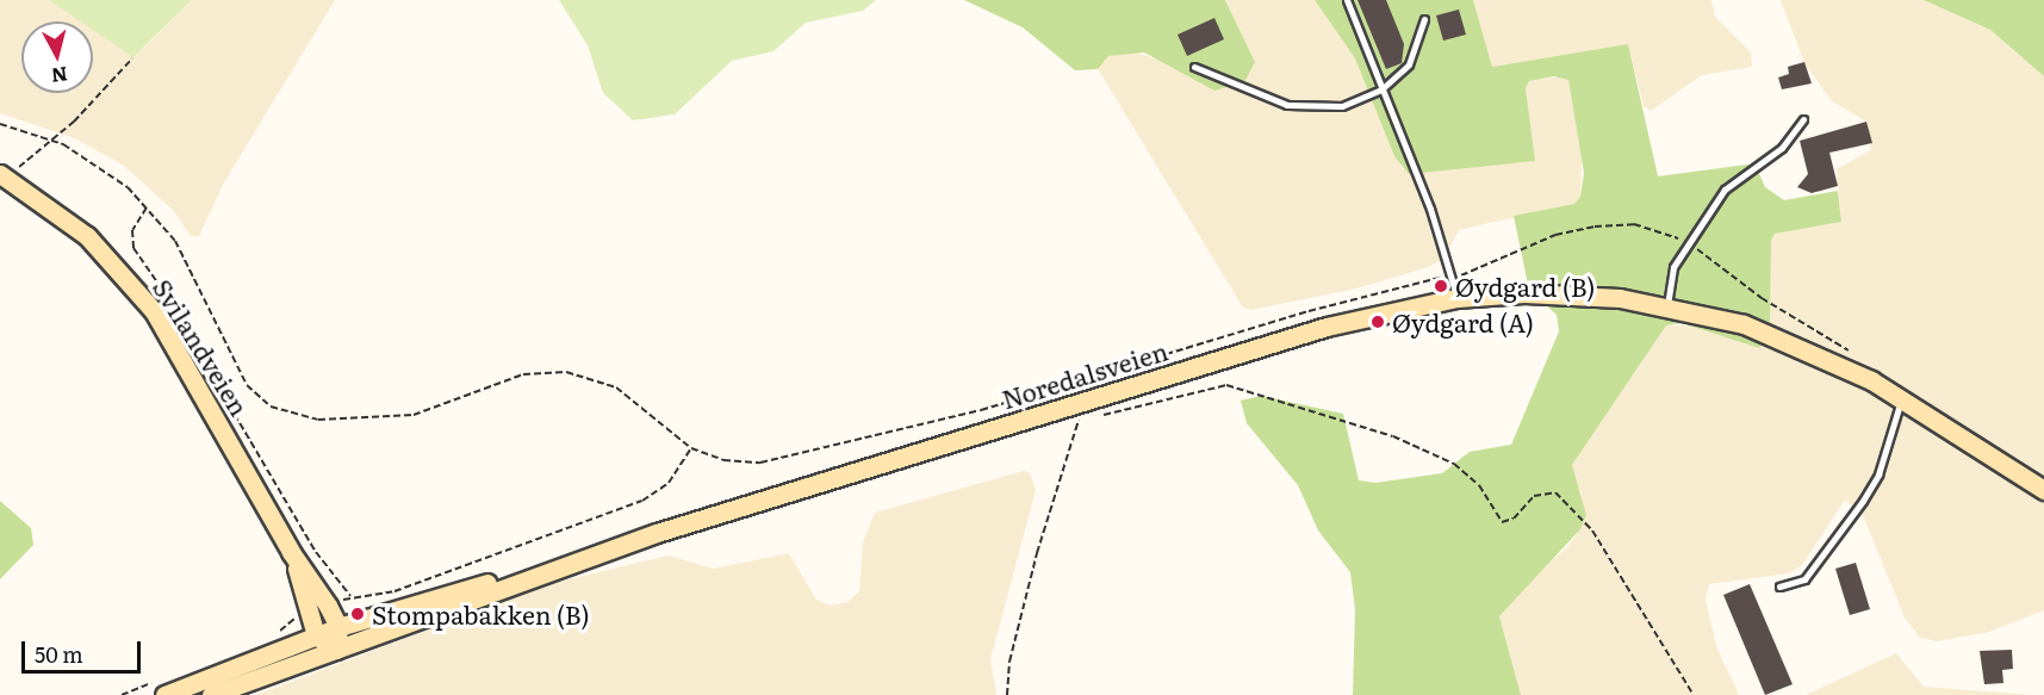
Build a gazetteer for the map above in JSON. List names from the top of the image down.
{
  "streets": {
    "main road": ["Svilandveien", "Noredalsveien"]
  },
  "crossings": [
    ["Svilandveien", "Noredalsveien"]
  ],
  "places": ["Øydgard (B)", "Øydgard (A)", "Stompabakken (B)"],
  "scale_bar": "50 m",
  "north": "bottom"
}
